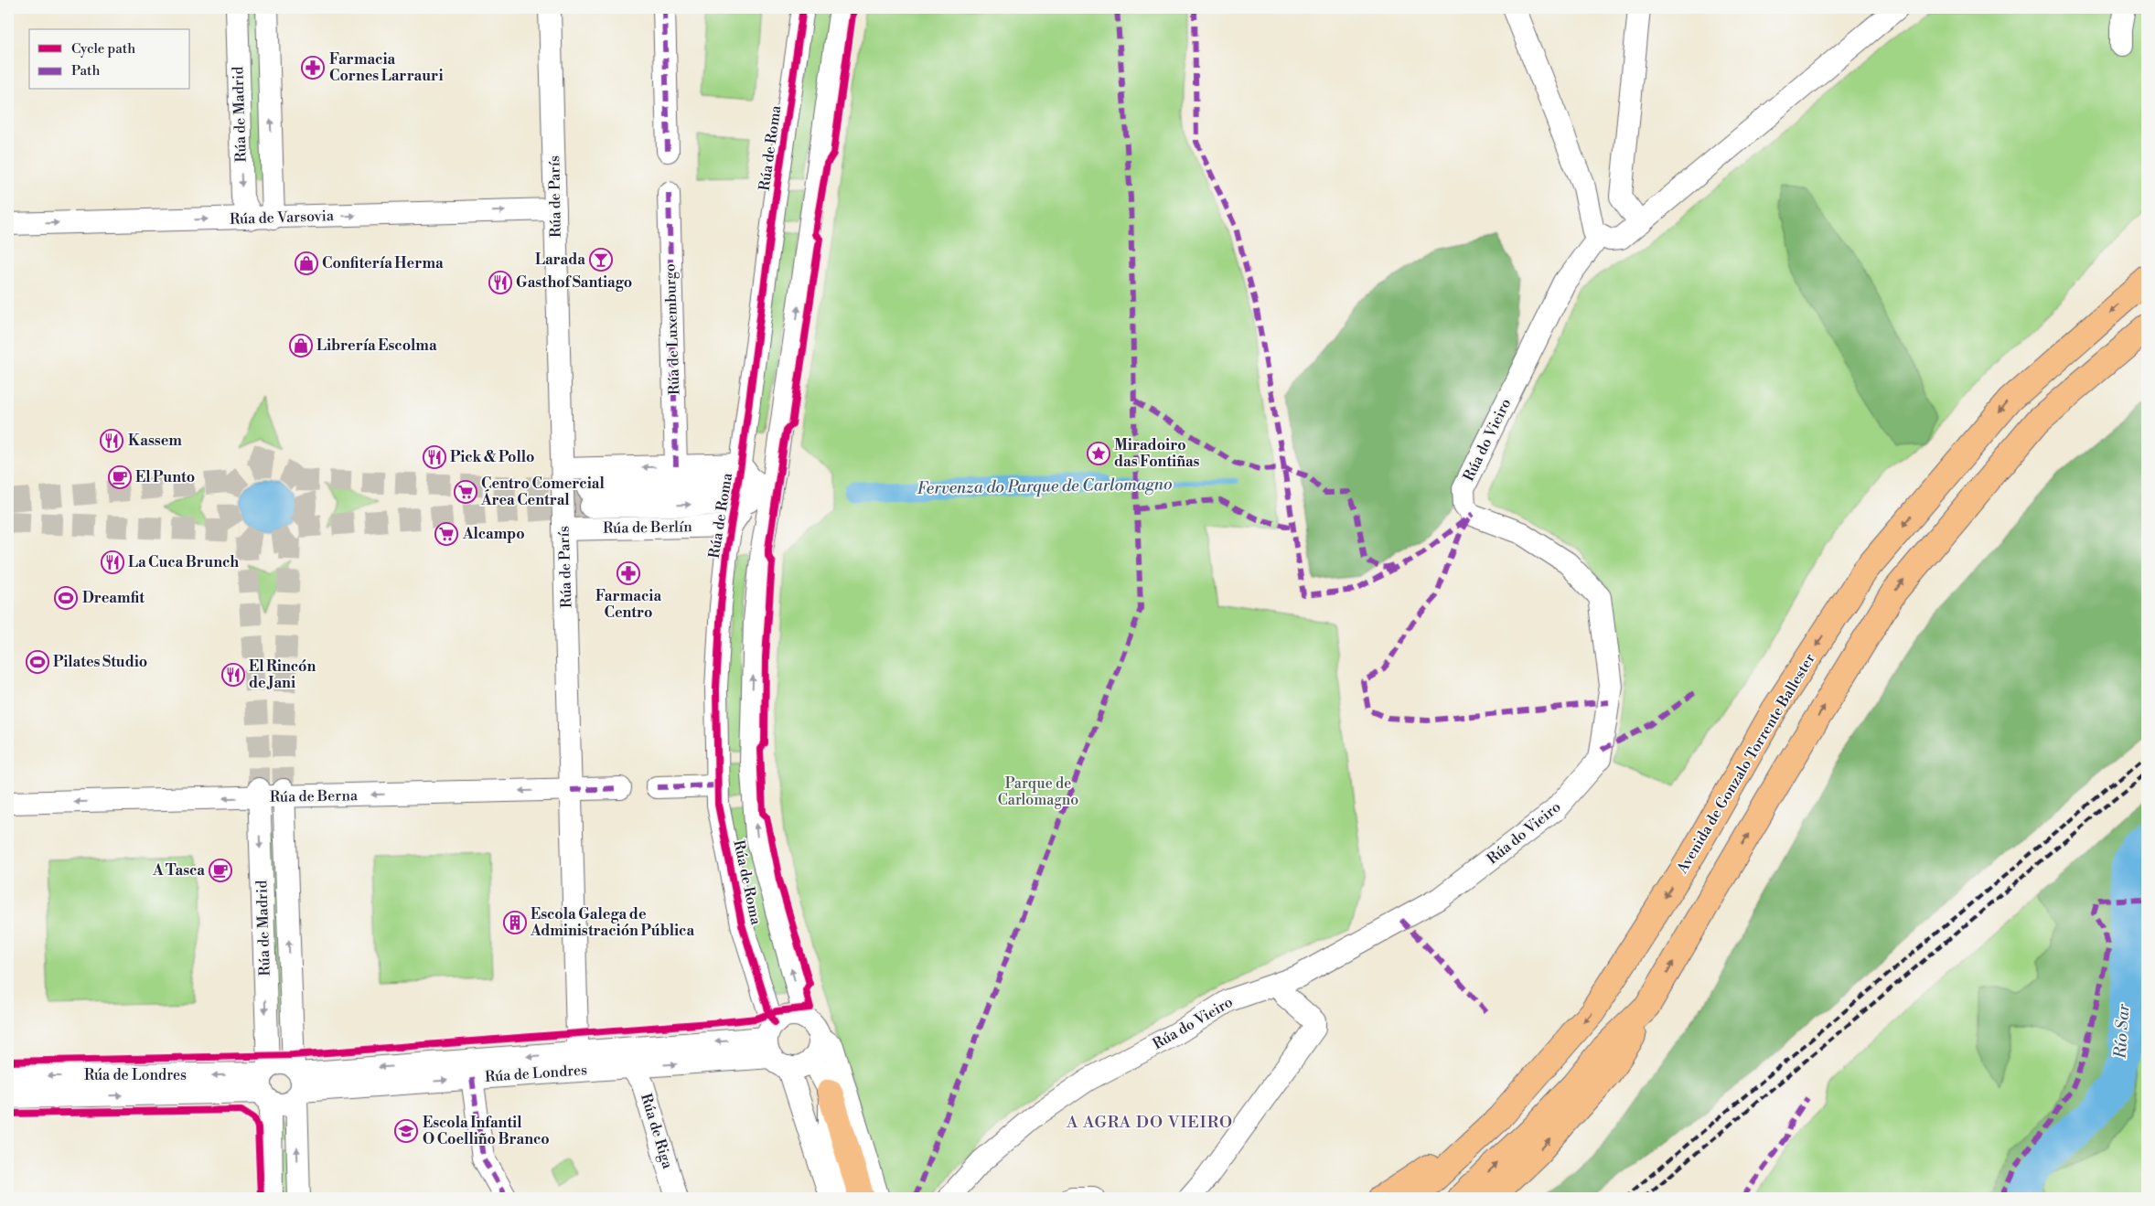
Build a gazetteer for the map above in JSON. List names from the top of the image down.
{
  "streets": {
    "highway": ["Avenida de Gonzalo Torrente Ballester"],
    "street": [
      "Rúa de Madrid",
      "Rúa de Roma",
      "Rúa de París",
      "Rúa de Varsovia",
      "Rúa de Luxemburgo",
      "Rúa do Vieiro",
      "Rúa de Berlín",
      "Rúa de Berna",
      "Rúa de Londres",
      "Rúa de Riga"
    ]
  },
  "crossings": [
    ["Rúa de Madrid", "Rúa de Varsovia"],
    ["Rúa de Madrid", "Rúa de Berna"],
    ["Rúa de Madrid", "Rúa de Londres"],
    ["Rúa de Roma", "Rúa de Berlín"],
    ["Rúa de Roma", "Rúa de Londres"],
    ["Rúa de París", "Rúa de Varsovia"],
    ["Rúa de París", "Rúa de Berlín"],
    ["Rúa de París", "Rúa de Berna"],
    ["Rúa de París", "Rúa de Londres"],
    ["Rúa de Londres", "Rúa de Riga"]
  ],
  "one_way": ["Rúa de Varsovia", "Rúa de Berna"],
  "districts": ["A AGRA DO VIEIRO"],
  "water": ["Fervenza do Parque de Carlomagno", "Río Sar"],
  "parks": ["Parque de Carlomagno"],
  "places": {
    "pharmacy": ["Farmacia Cornes Larrauri", "Farmacia Centro"],
    "bar": ["Larada"],
    "shop": ["Confitería Herma", "Librería Escolma"],
    "restaurant": [
      "Gasthof Santiago",
      "Kassem",
      "Pick & Pollo",
      "La Cuca Brunch",
      "El Rincón de Jani"
    ],
    "place": ["Miradoiro das Fontiñas"],
    "cafe": ["El Punto", "A Tasca"],
    "supermarket": ["Centro Comercial Área Central", "Alcampo"],
    "sports": ["Dreamfit", "Pilates Studio"],
    "building": ["Escola Galega de Administración Pública"],
    "school or university": ["Escola Infantil O Coelliño Branco"]
  },
  "legend": ["Cycle path", "Path"]
}
